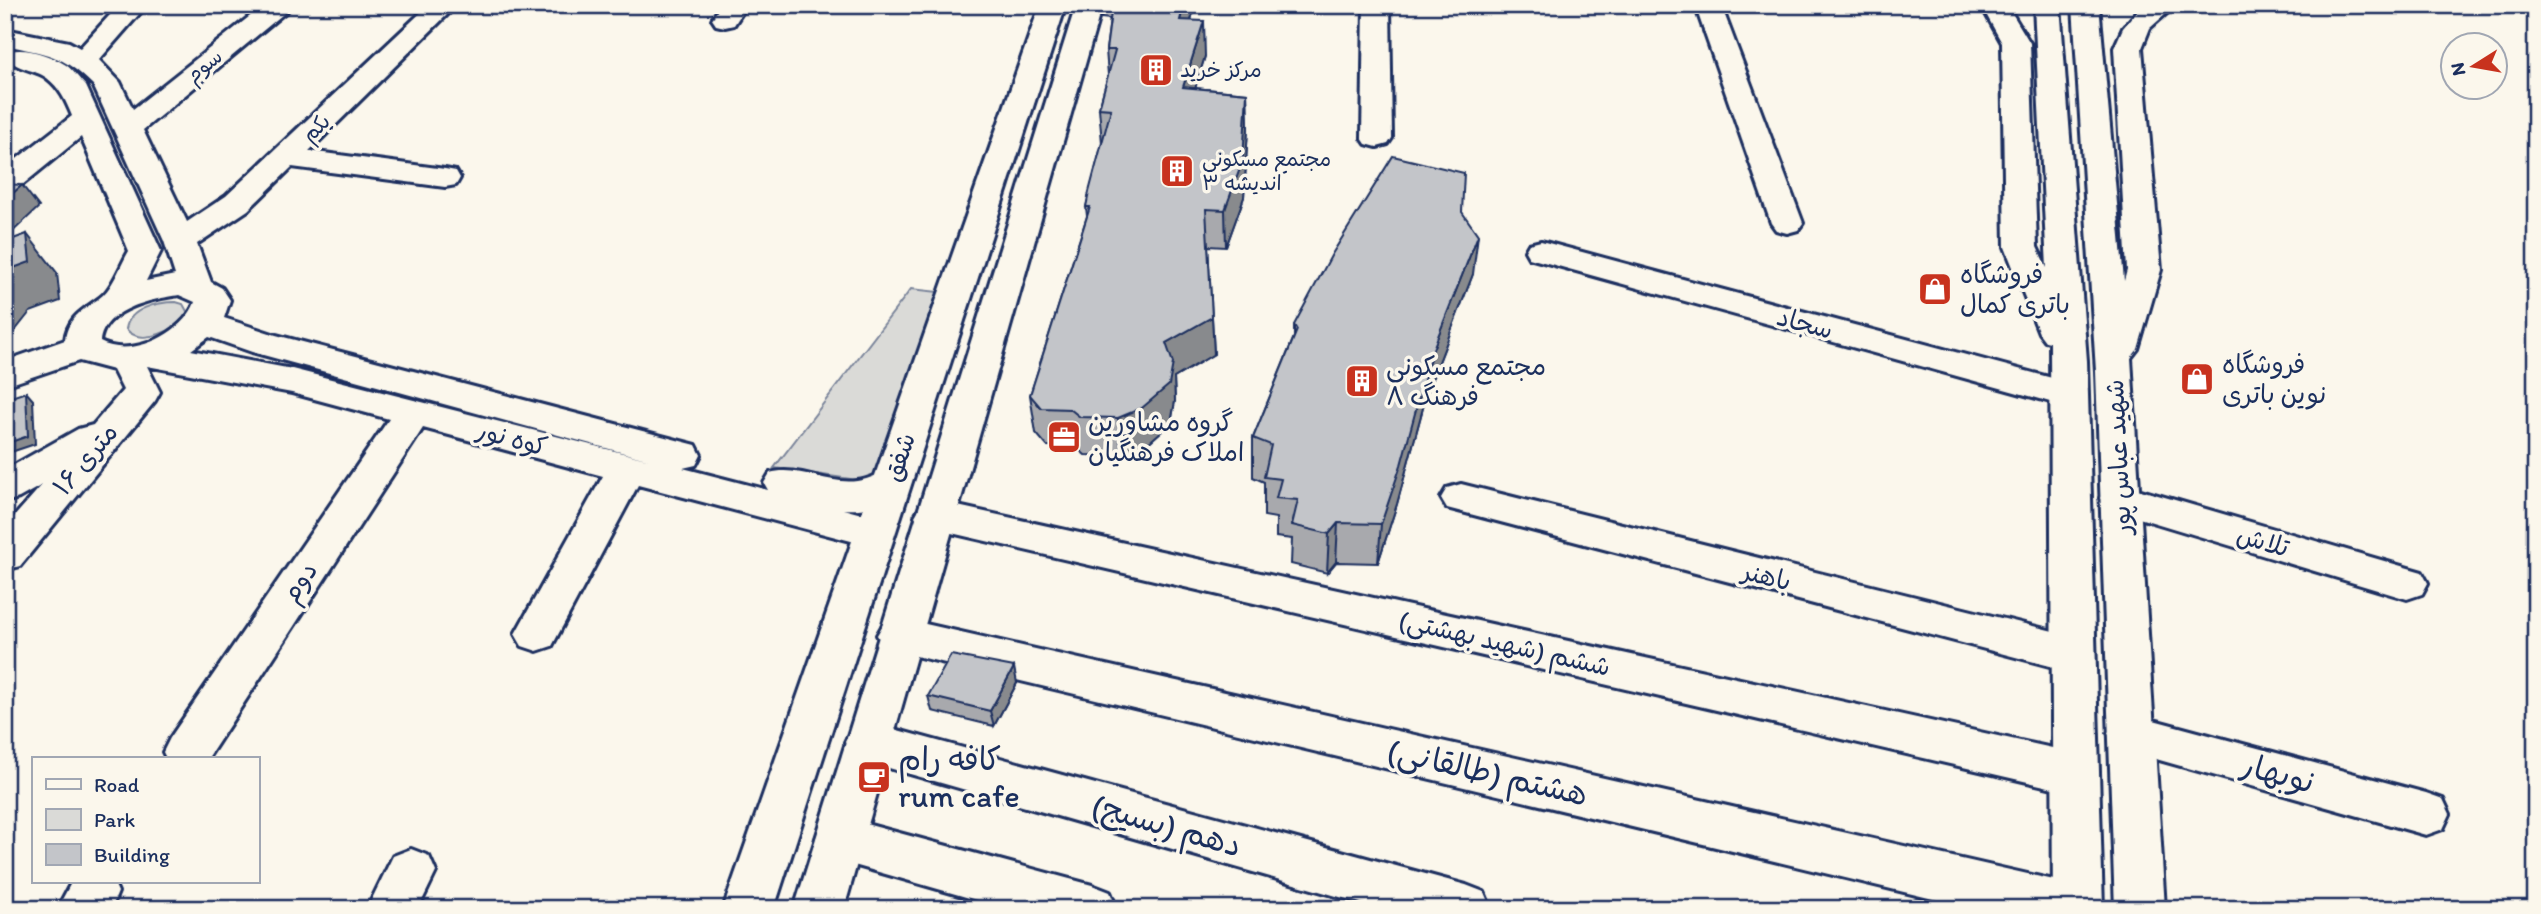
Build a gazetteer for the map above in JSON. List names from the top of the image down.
{
  "streets": {
    "street": [
      "سوم",
      "یکم",
      "سجاد",
      "کوه نور",
      "شفق",
      "شهید عباس پور",
      "۱۶ متری",
      "تلاش",
      "باهنر",
      "دوم",
      "ششم (شهید بهشتی)",
      "هشتم (طالقانی)",
      "نوبهار",
      "دهم (بسیج)"
    ]
  },
  "crossings": [
    ["سجاد", "شهید عباس پور"],
    ["کوه نور", "شفق"],
    ["کوه نور", "۱۶ متری"],
    ["کوه نور", "دوم"],
    ["شفق", "ششم (شهید بهشتی)"],
    ["شفق", "هشتم (طالقانی)"],
    ["شفق", "دهم (بسیج)"],
    ["شهید عباس پور", "تلاش"],
    ["شهید عباس پور", "باهنر"],
    ["شهید عباس پور", "ششم (شهید بهشتی)"],
    ["شهید عباس پور", "هشتم (طالقانی)"],
    ["شهید عباس پور", "نوبهار"]
  ],
  "places": {
    "building": ["مرکز خرید", "مجتمع مسکونی اندیشه ۳", "مجتمع مسکونی فرهنگ ۸"],
    "shop": ["فروشگاه باتری کمال", "فروشگاه نوین باتری"],
    "office": ["گروه مشاورین املاک فرهنگیان"],
    "cafe": ["کافه رام rum cafe"]
  },
  "legend": ["Road", "Park", "Building"],
  "north": "left"
}
